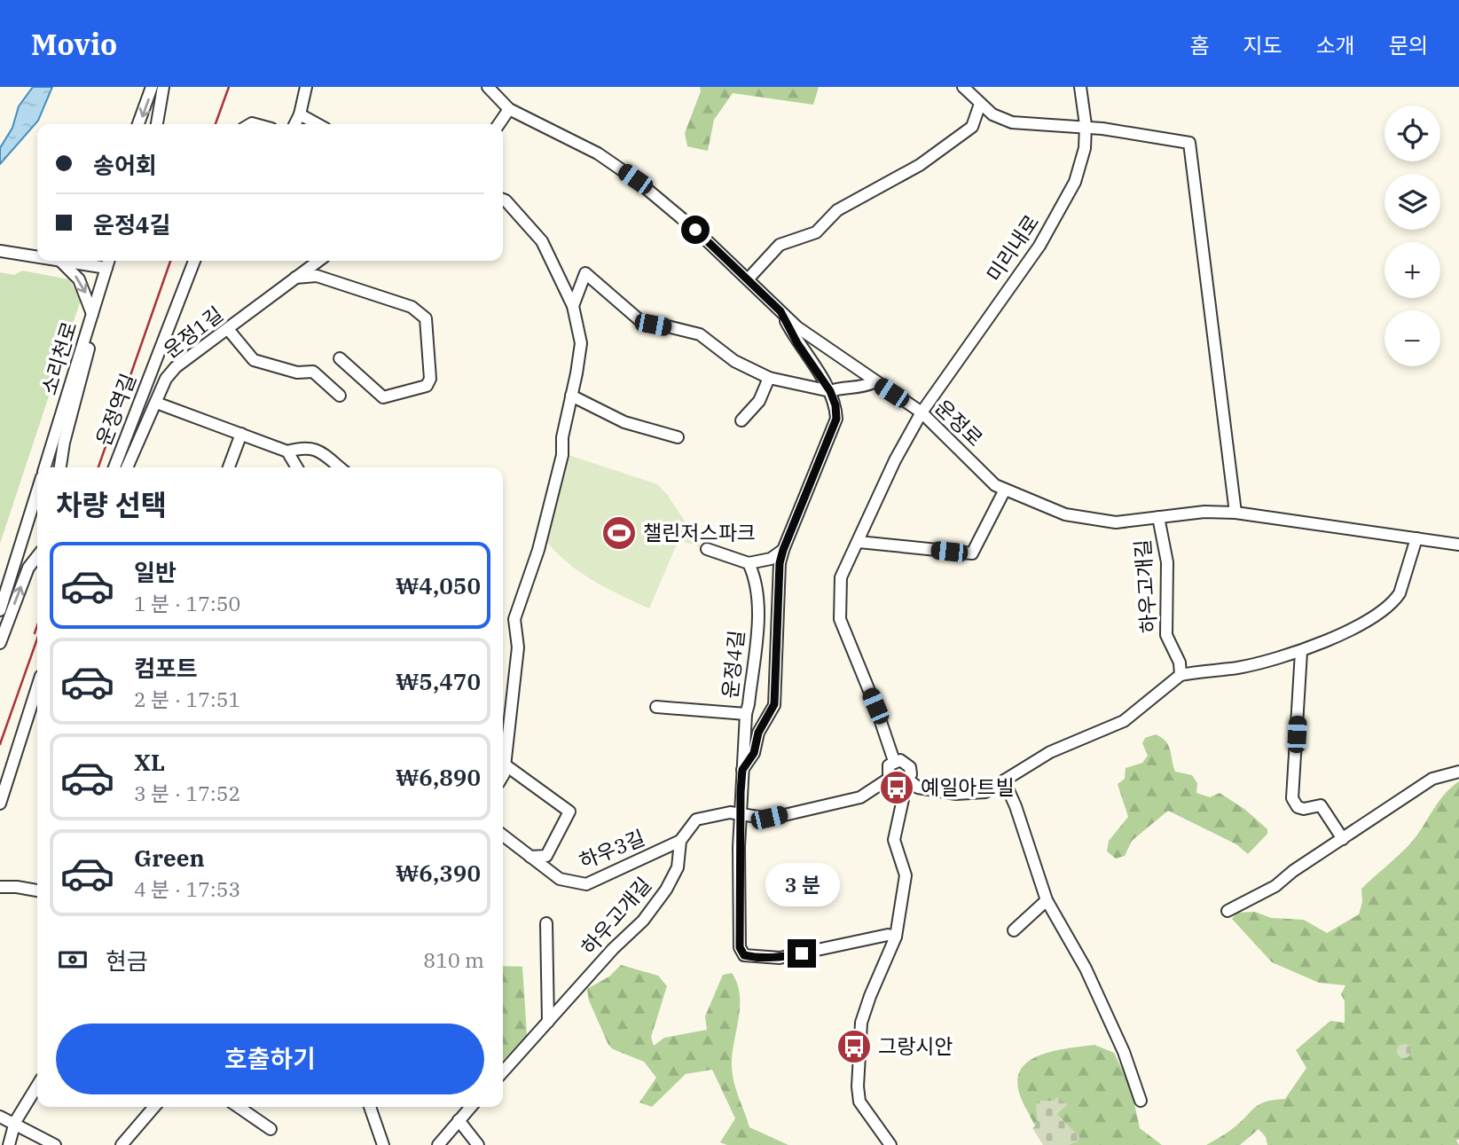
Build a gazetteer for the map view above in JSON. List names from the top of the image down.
{
  "streets": {
    "street": [
      "미리내로",
      "운정1길",
      "소리천로",
      "운정역길",
      "운정로",
      "하우고개길",
      "운정4길",
      "하우3길"
    ]
  },
  "crossings": [
    ["미리내로", "운정로"],
    ["운정로", "하우고개길"],
    ["운정로", "운정4길"],
    ["하우고개길", "하우3길"]
  ],
  "places": {
    "sports": ["챌린저스파크"],
    "bus stop": ["예일아트빌", "그랑시안"]
  },
  "page": {
    "header": "Movio",
    "nav": [
      "홈",
      "지도",
      "소개",
      "문의"
    ],
    "map_buttons": ["+", "−"],
    "banner": ["송어회", "운정4길"],
    "heading": "차량 선택",
    "list": [
      {
        "name": "일반",
        "note": "1 분 · 17:50",
        "value": "₩4,050"
      },
      {
        "name": "컴포트",
        "note": "2 분 · 17:51",
        "value": "₩5,470"
      },
      {
        "name": "XL",
        "note": "3 분 · 17:52",
        "value": "₩6,890"
      },
      {
        "name": "Green",
        "note": "4 분 · 17:53",
        "value": "₩6,390"
      }
    ],
    "bubble": "3 분",
    "pay": ["현금", "810 m"],
    "buttons": "호출하기"
  }
}
